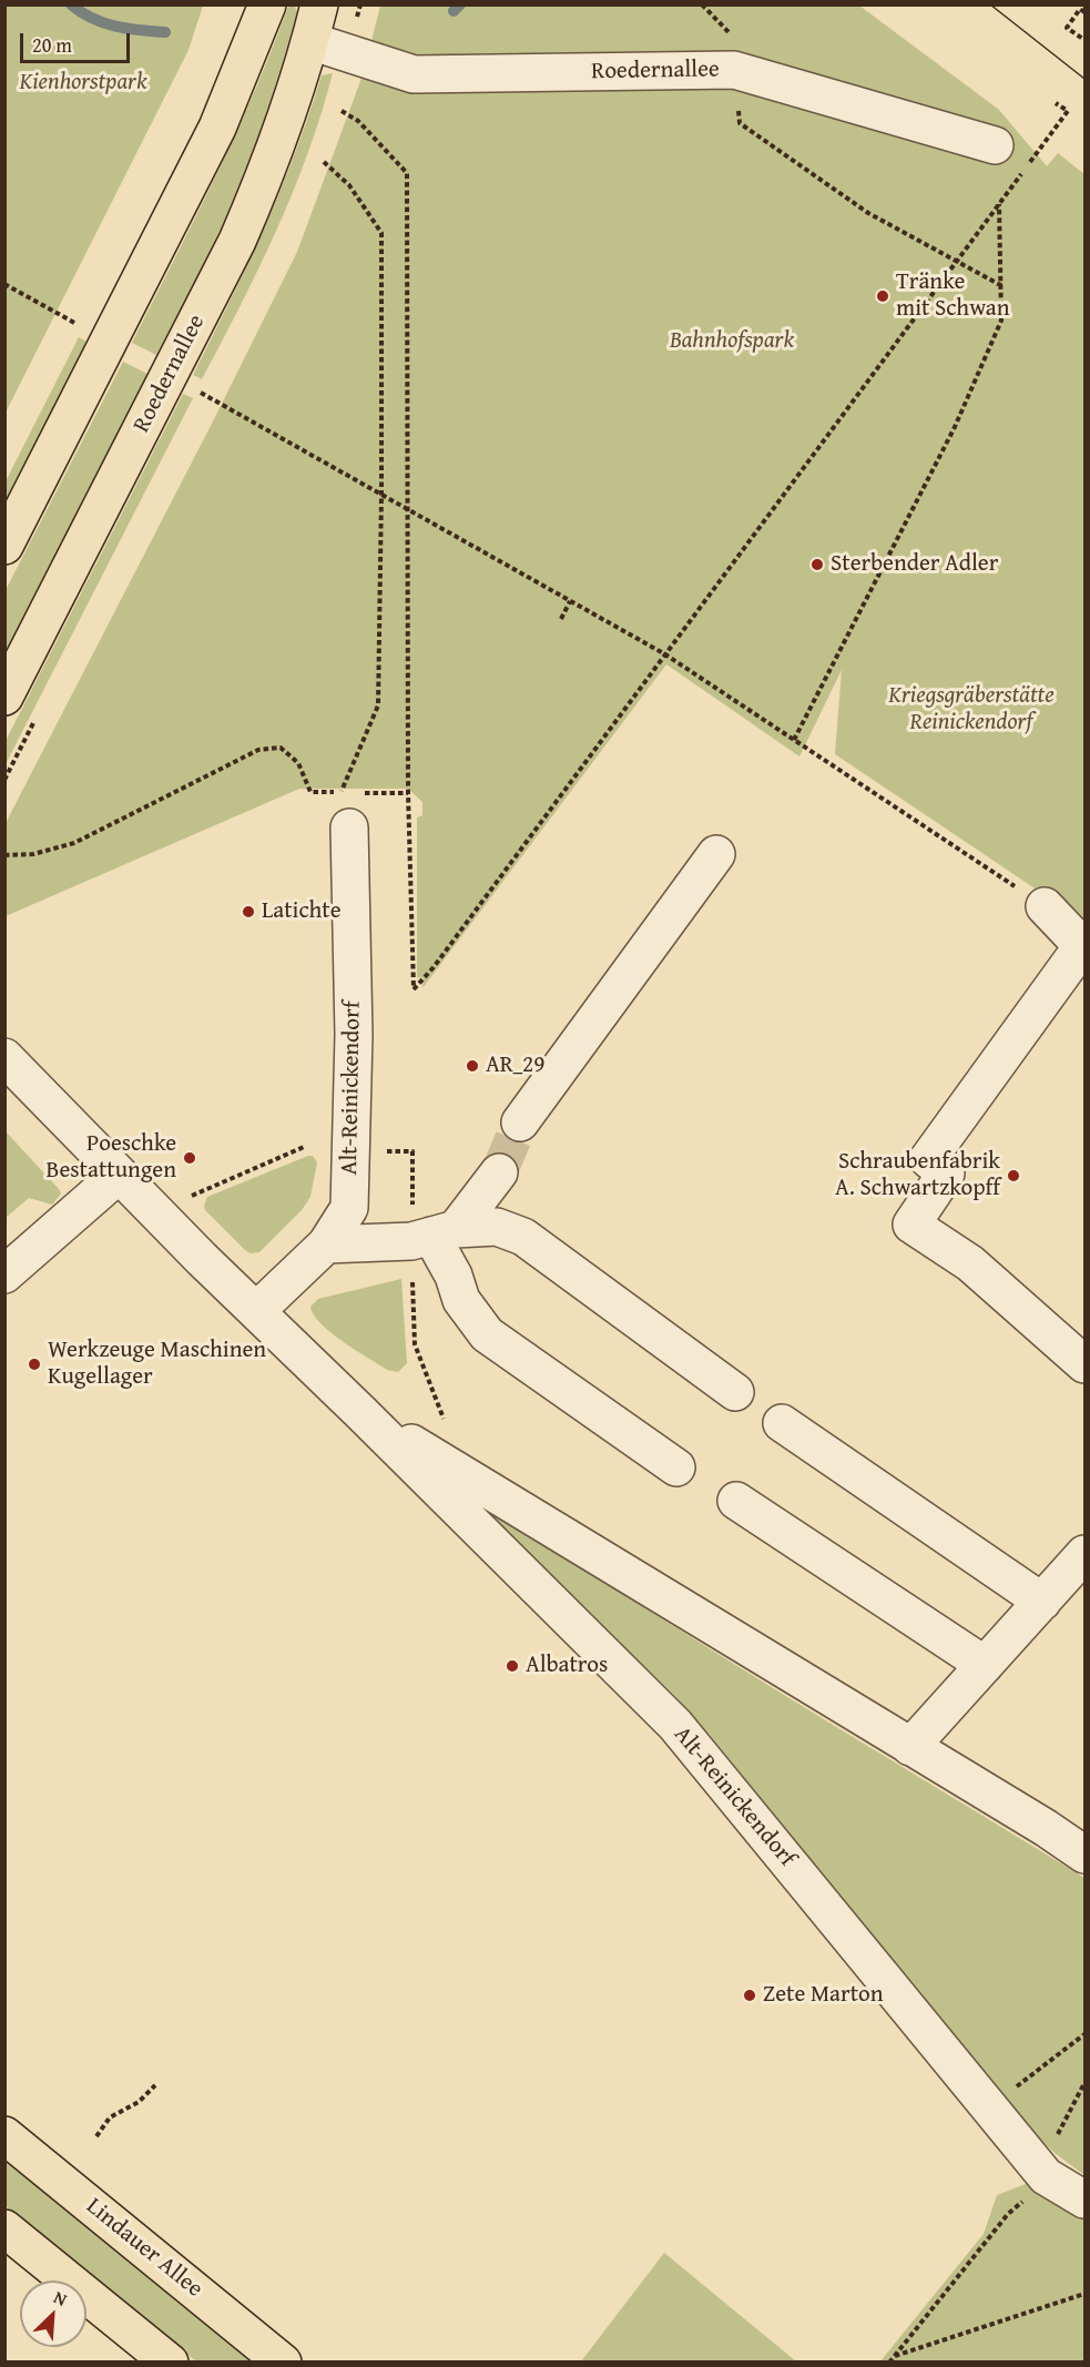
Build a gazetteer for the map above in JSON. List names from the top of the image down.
{
  "streets": {
    "main road": ["Roedernallee", "Lindauer Allee"],
    "street": ["Alt-Reinickendorf"]
  },
  "parks": ["Kienhorstpark", "Bahnhofspark", "Kriegsgräberstätte Reinickendorf"],
  "places": [
    "Tränke mit Schwan",
    "Sterbender Adler",
    "Latichte",
    "AR_29",
    "Poeschke Bestattungen",
    "Schraubenfabrik A. Schwartzkopff",
    "Werkzeuge Maschinen Kugellager",
    "Albatros",
    "Zete Marton"
  ],
  "scale_bar": "20 m",
  "north": "top right"
}
